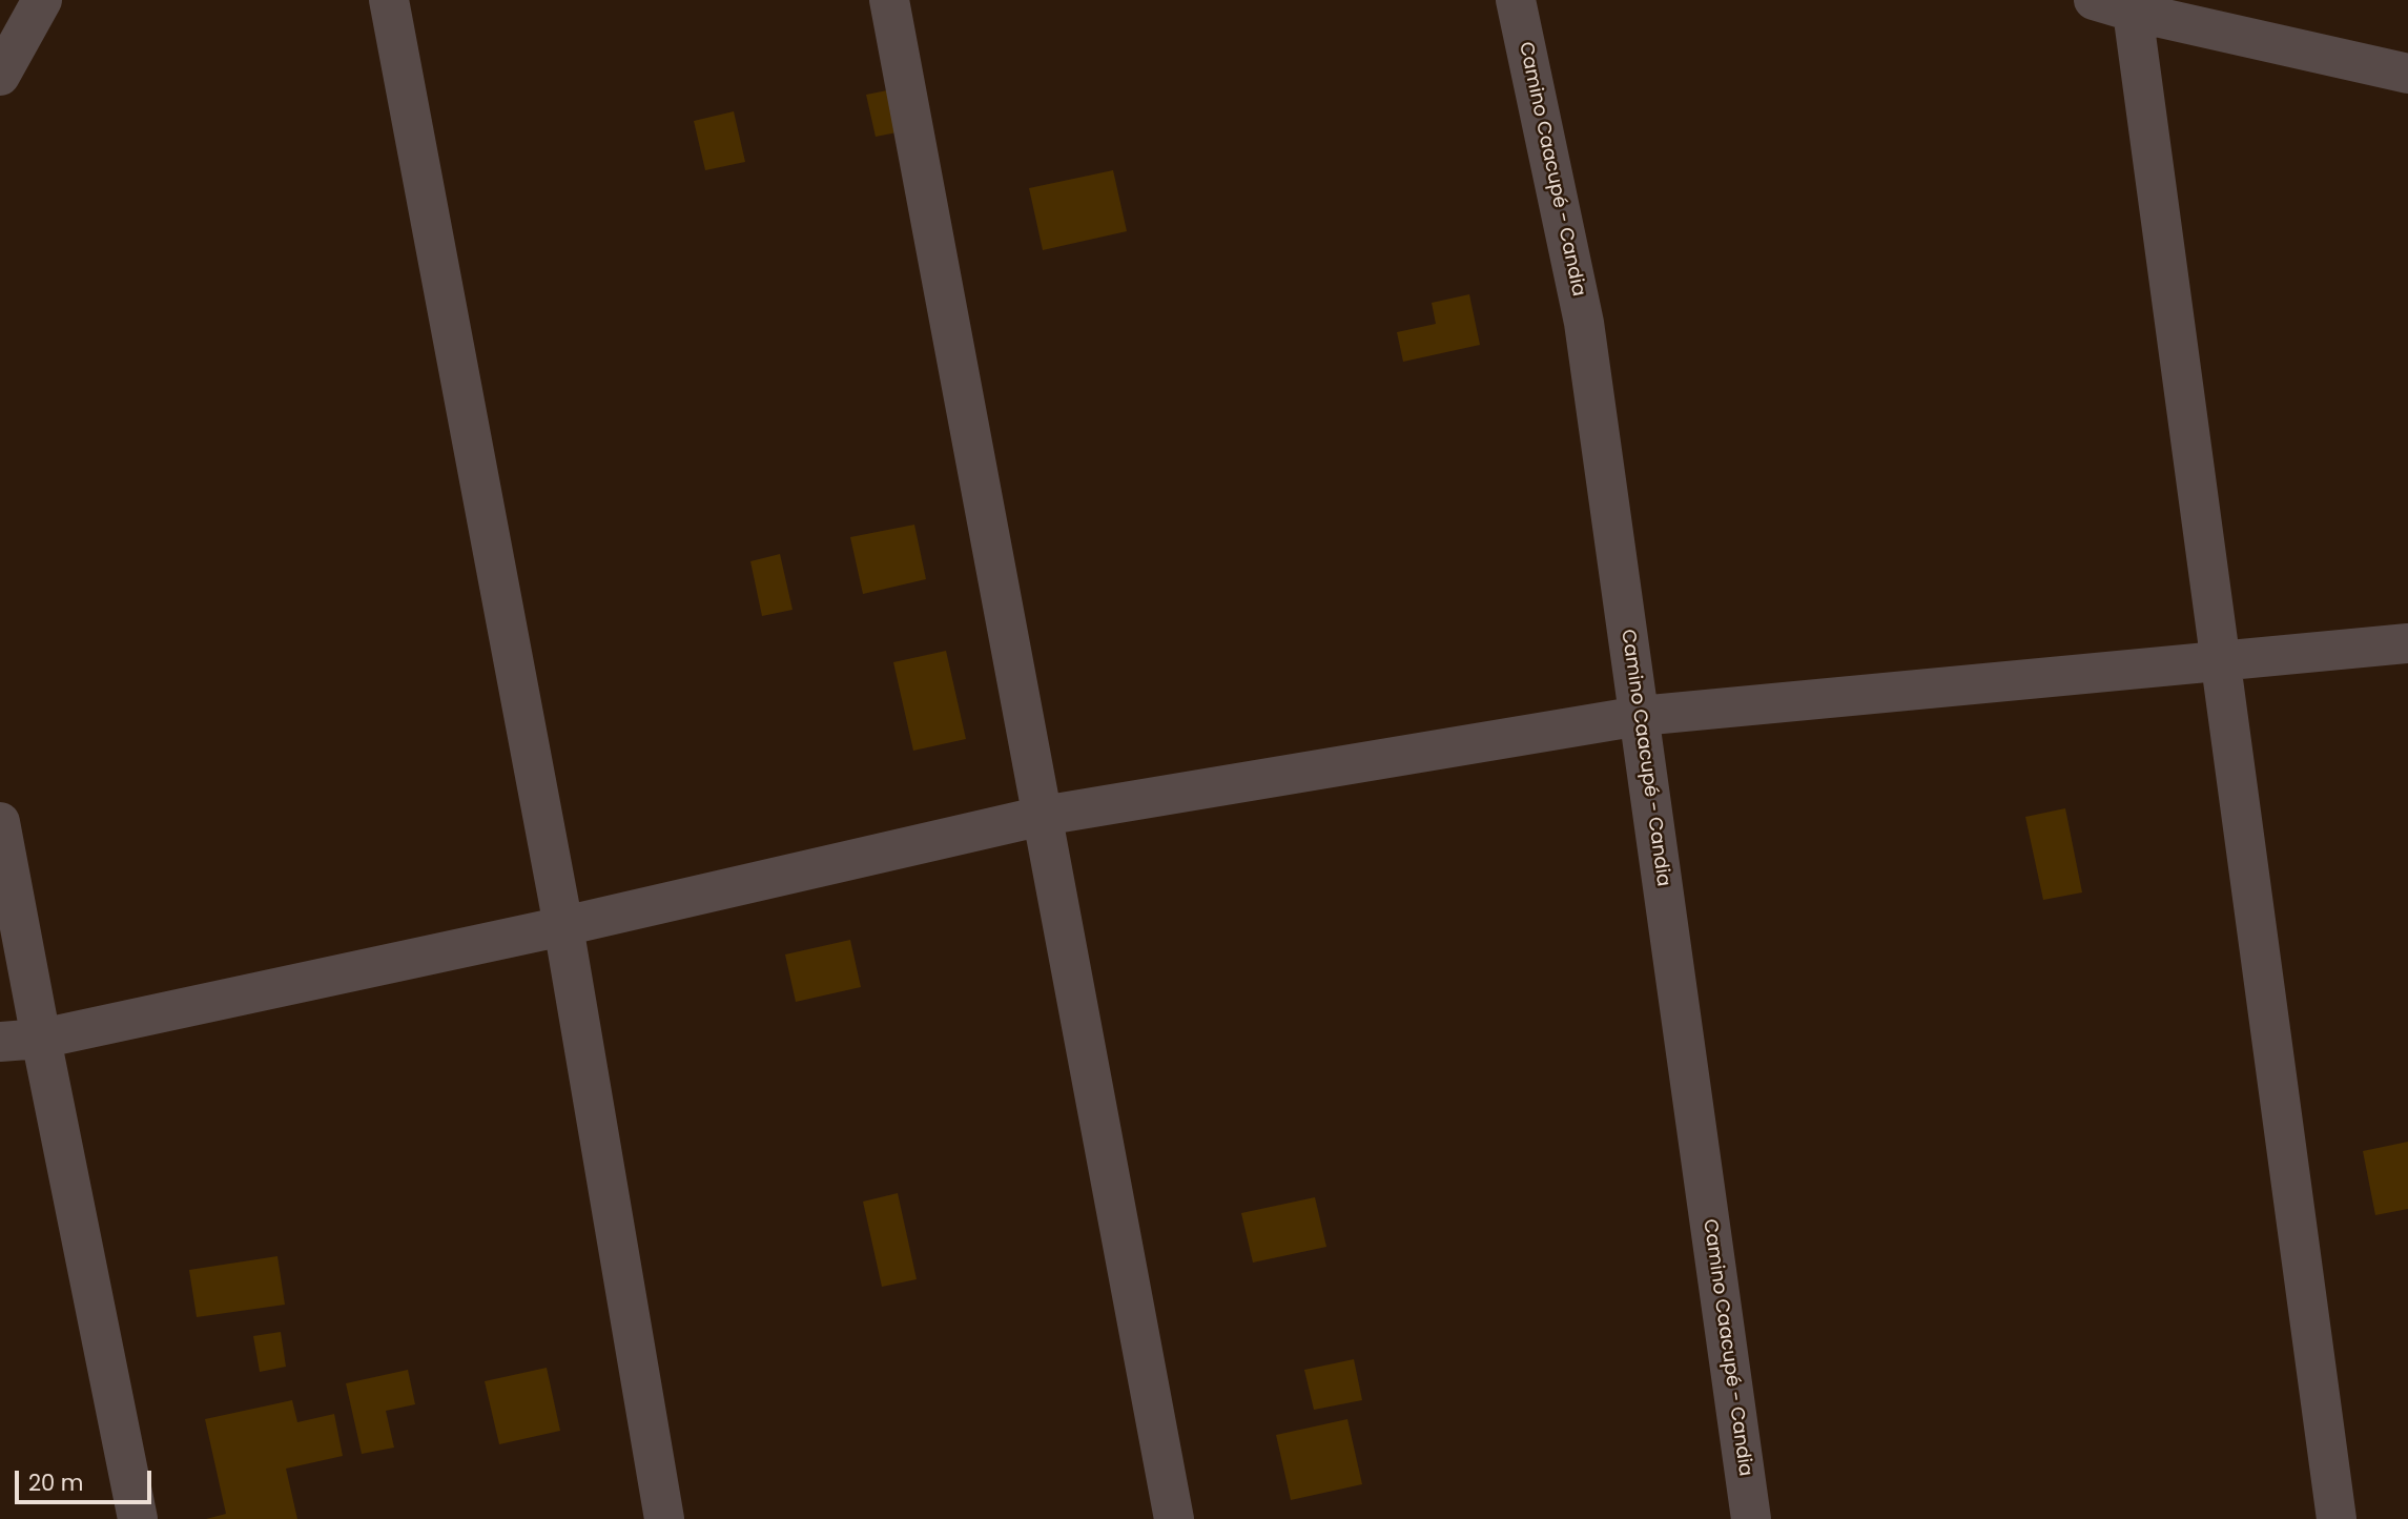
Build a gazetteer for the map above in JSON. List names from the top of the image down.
{
  "streets": {
    "street": ["Camino Caacupé - Candia"]
  },
  "scale_bar": "20 m"
}
